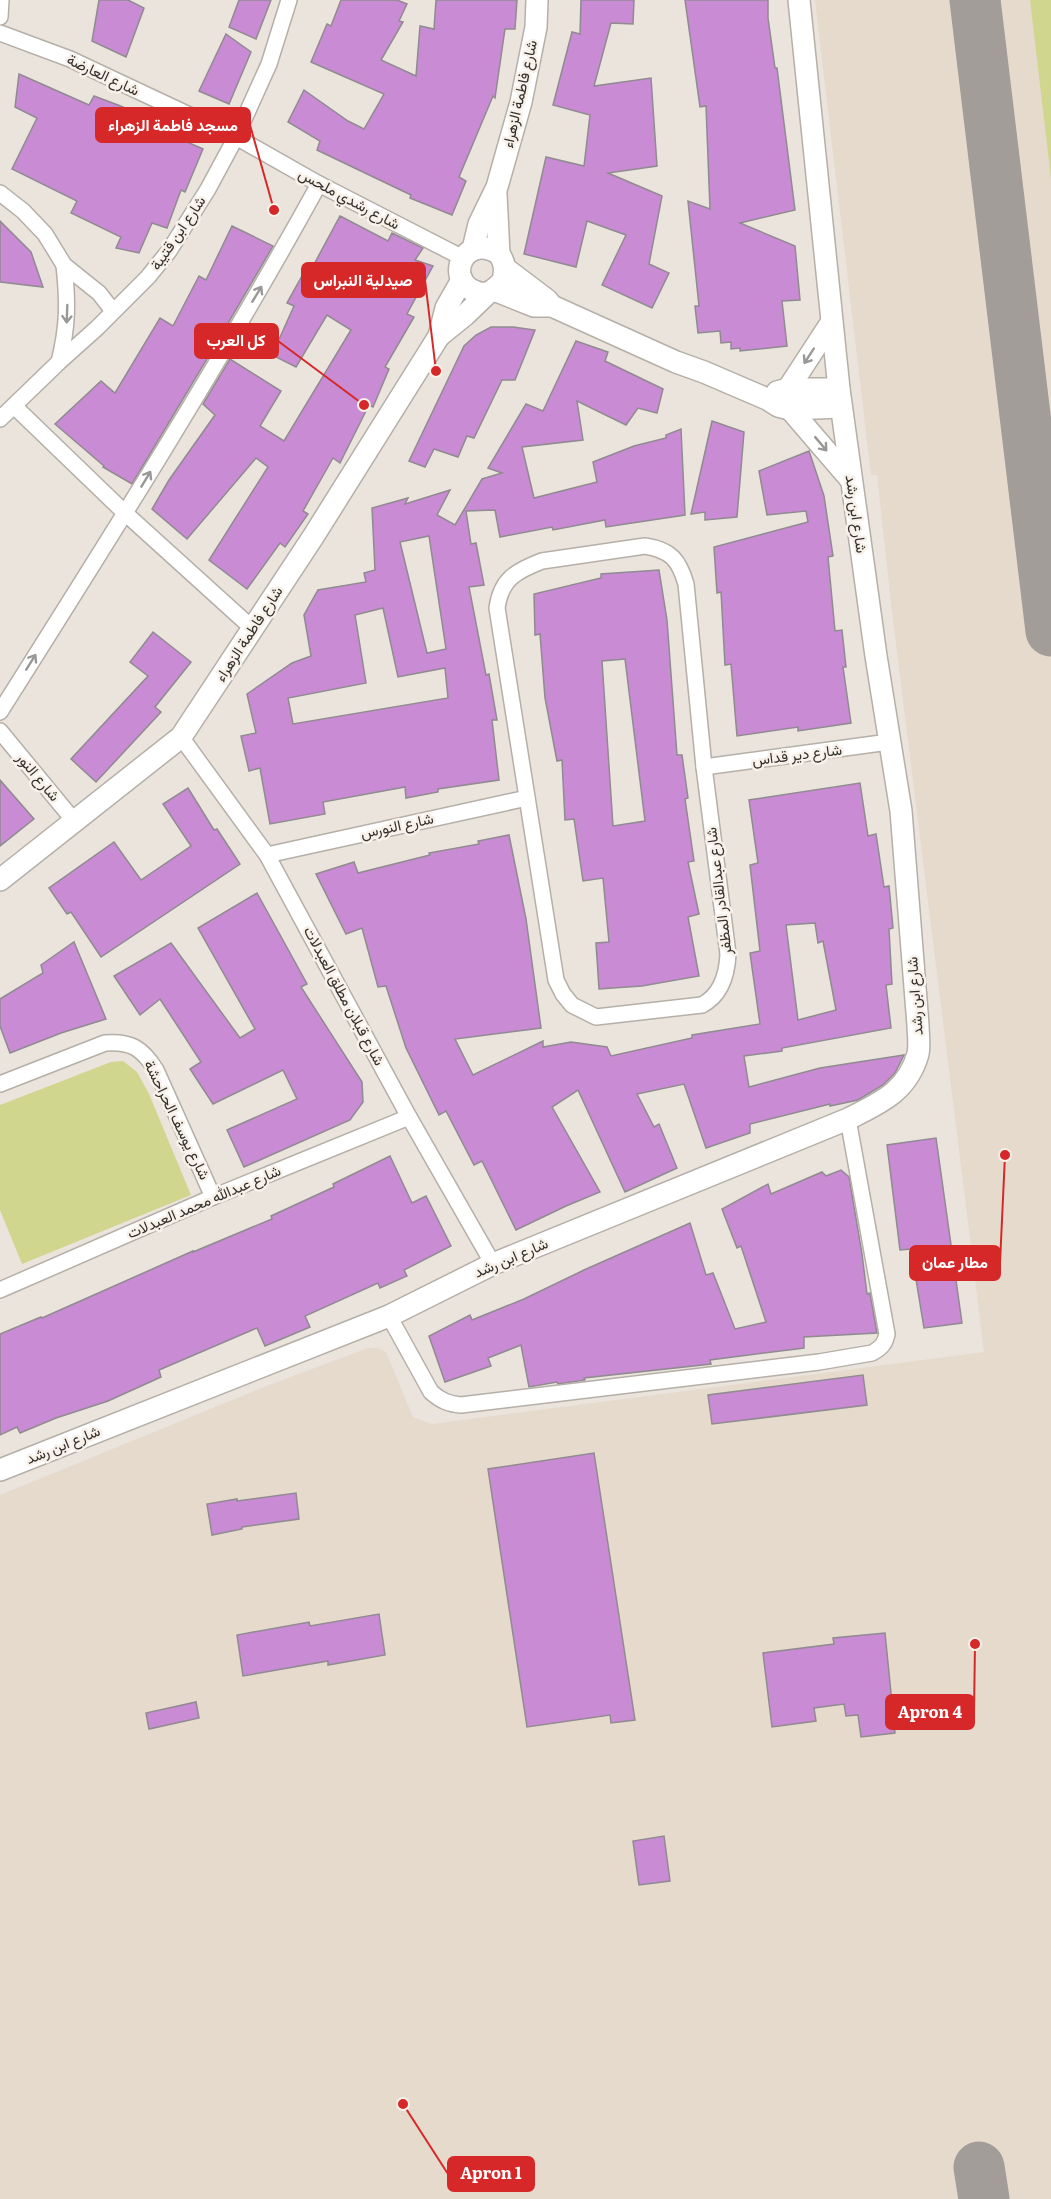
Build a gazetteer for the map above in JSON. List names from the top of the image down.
{
  "streets": {
    "street": [
      "شارع العارضة",
      "شارع فاطمة الزهراء",
      "شارع رشدي ملحس",
      "شارع ابن قتيبة",
      "شارع ابن رشد",
      "شارع دير قداس",
      "شارع النور",
      "شارع النورس",
      "شارع عبدالقادر المظفر",
      "شارع قبلان مطلق العبدلات",
      "شارع يوسف الحراحشة",
      "شارع عبدالله محمد العبدلات"
    ]
  },
  "crossings": [
    ["شارع العارضة", "شارع رشدي ملحس"],
    ["شارع العارضة", "شارع ابن قتيبة"],
    ["شارع فاطمة الزهراء", "شارع رشدي ملحس"],
    ["شارع فاطمة الزهراء", "شارع النور"],
    ["شارع فاطمة الزهراء", "شارع قبلان مطلق العبدلات"],
    ["شارع رشدي ملحس", "شارع ابن قتيبة"],
    ["شارع ابن رشد", "شارع دير قداس"],
    ["شارع ابن رشد", "شارع قبلان مطلق العبدلات"],
    ["شارع دير قداس", "شارع عبدالقادر المظفر"],
    ["شارع النورس", "شارع عبدالقادر المظفر"],
    ["شارع النورس", "شارع قبلان مطلق العبدلات"],
    ["شارع قبلان مطلق العبدلات", "شارع عبدالله محمد العبدلات"],
    ["شارع يوسف الحراحشة", "شارع عبدالله محمد العبدلات"]
  ],
  "places": [
    "مسجد فاطمة الزهراء",
    "صيدلية النبراس",
    "كل العرب",
    "مطار عمان",
    "Apron 4",
    "Apron 1"
  ]
}
